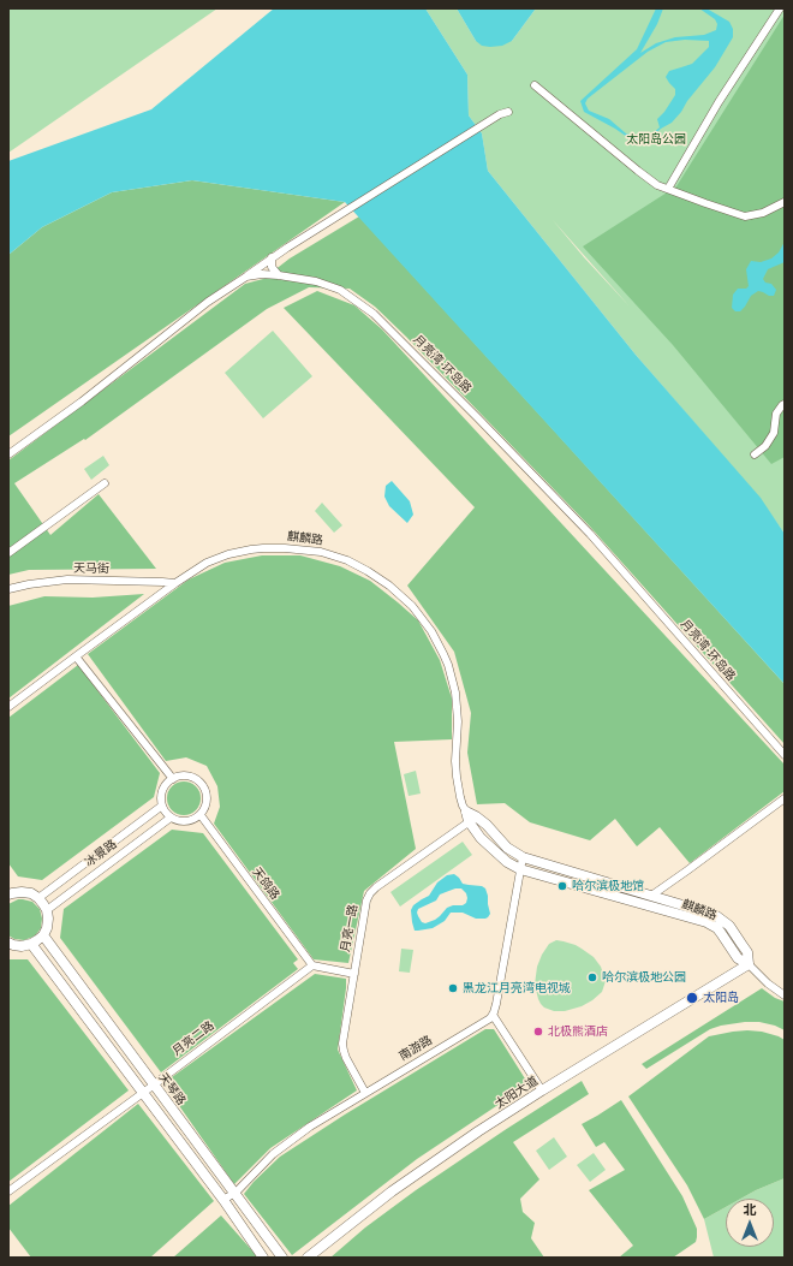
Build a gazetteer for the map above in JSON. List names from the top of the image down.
{
  "streets": {
    "main road": ["麒麟路", "天琴路", "太阳大道"],
    "street": [
      "月亮湾·环岛路",
      "天马街",
      "冰景路",
      "天鸽路",
      "月亮一路",
      "月亮二路",
      "南游路"
    ]
  },
  "crossings": [
    ["麒麟路", "天马街"],
    ["麒麟路", "月亮一路"],
    ["麒麟路", "太阳大道"],
    ["冰景路", "天鸽路"],
    ["天鸽路", "月亮二路"],
    ["月亮一路", "南游路"],
    ["月亮二路", "天琴路"],
    ["南游路", "天琴路"]
  ],
  "parks": ["太阳岛公园"],
  "places": [
    "哈尔滨极地馆",
    "哈尔滨极地公园",
    "黑龙江月亮湾电视城",
    "太阳岛",
    "北极熊酒店"
  ],
  "north": "top"
}
